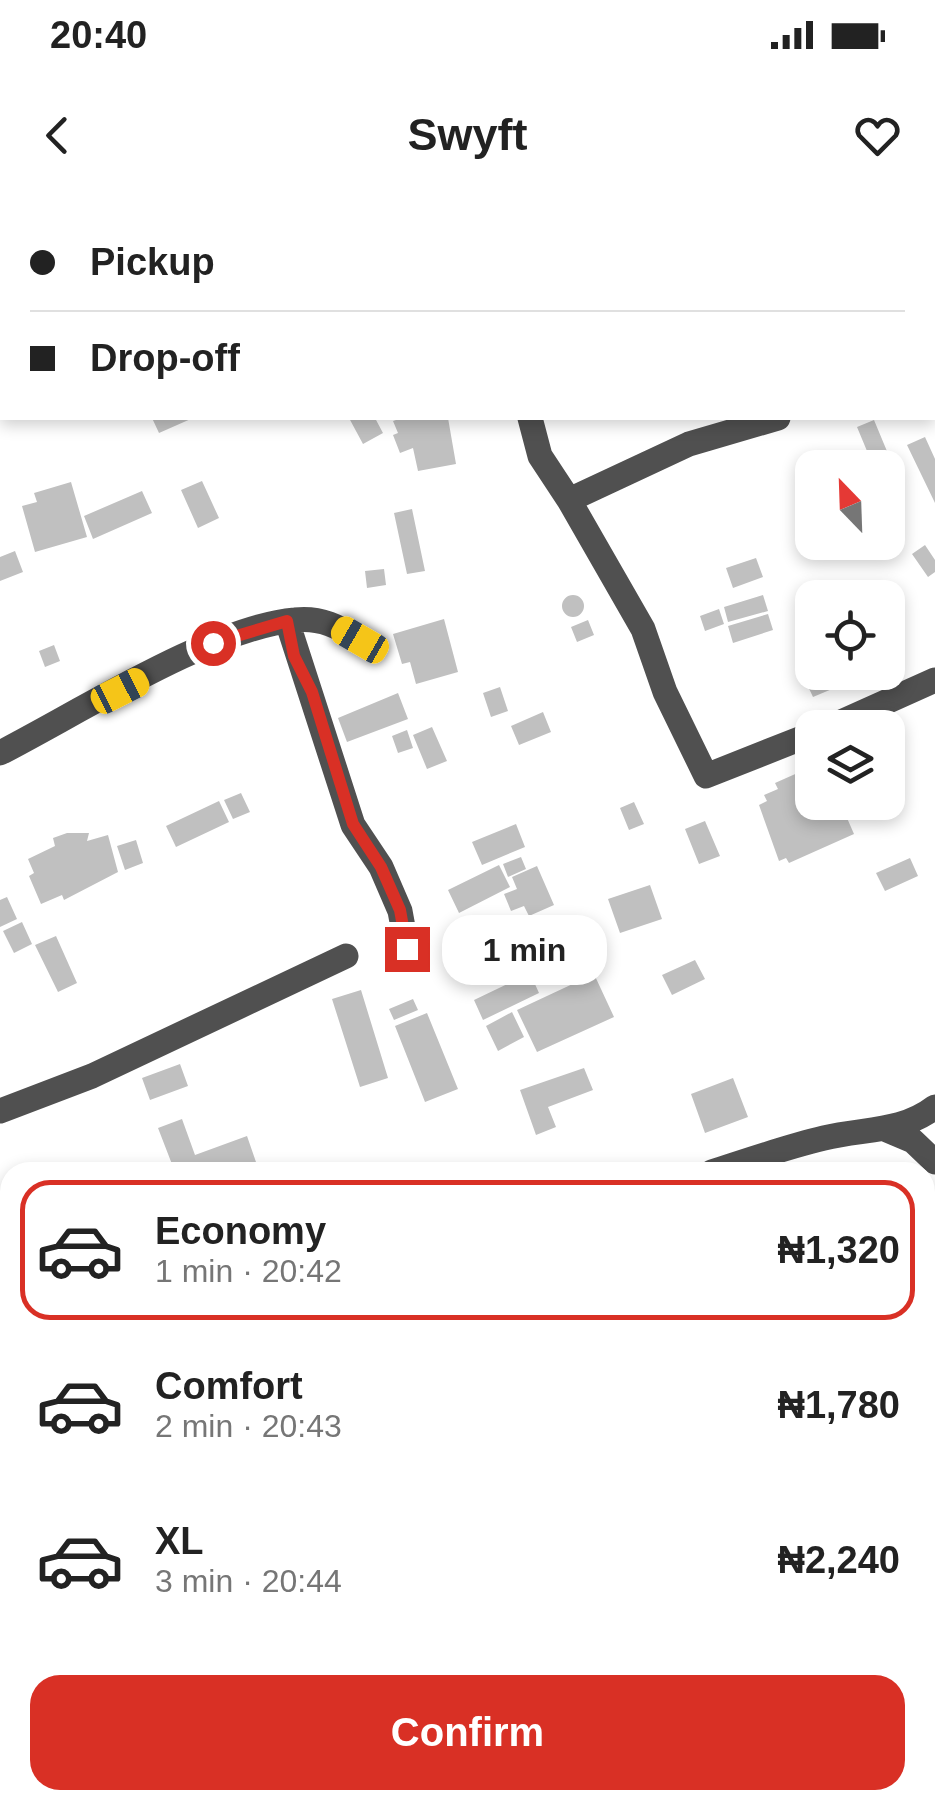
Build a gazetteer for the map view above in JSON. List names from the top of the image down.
{
  "north": "top left",
  "page": {
    "status": "20:40",
    "header": "Swyft",
    "banner": ["Pickup", "Drop-off"],
    "bubble": "1 min",
    "list": [
      {
        "name": "Economy",
        "note": "1 min · 20:42",
        "value": "₦1,320"
      },
      {
        "name": "Comfort",
        "note": "2 min · 20:43",
        "value": "₦1,780"
      },
      {
        "name": "XL",
        "note": "3 min · 20:44",
        "value": "₦2,240"
      }
    ],
    "buttons": "Confirm"
  }
}
